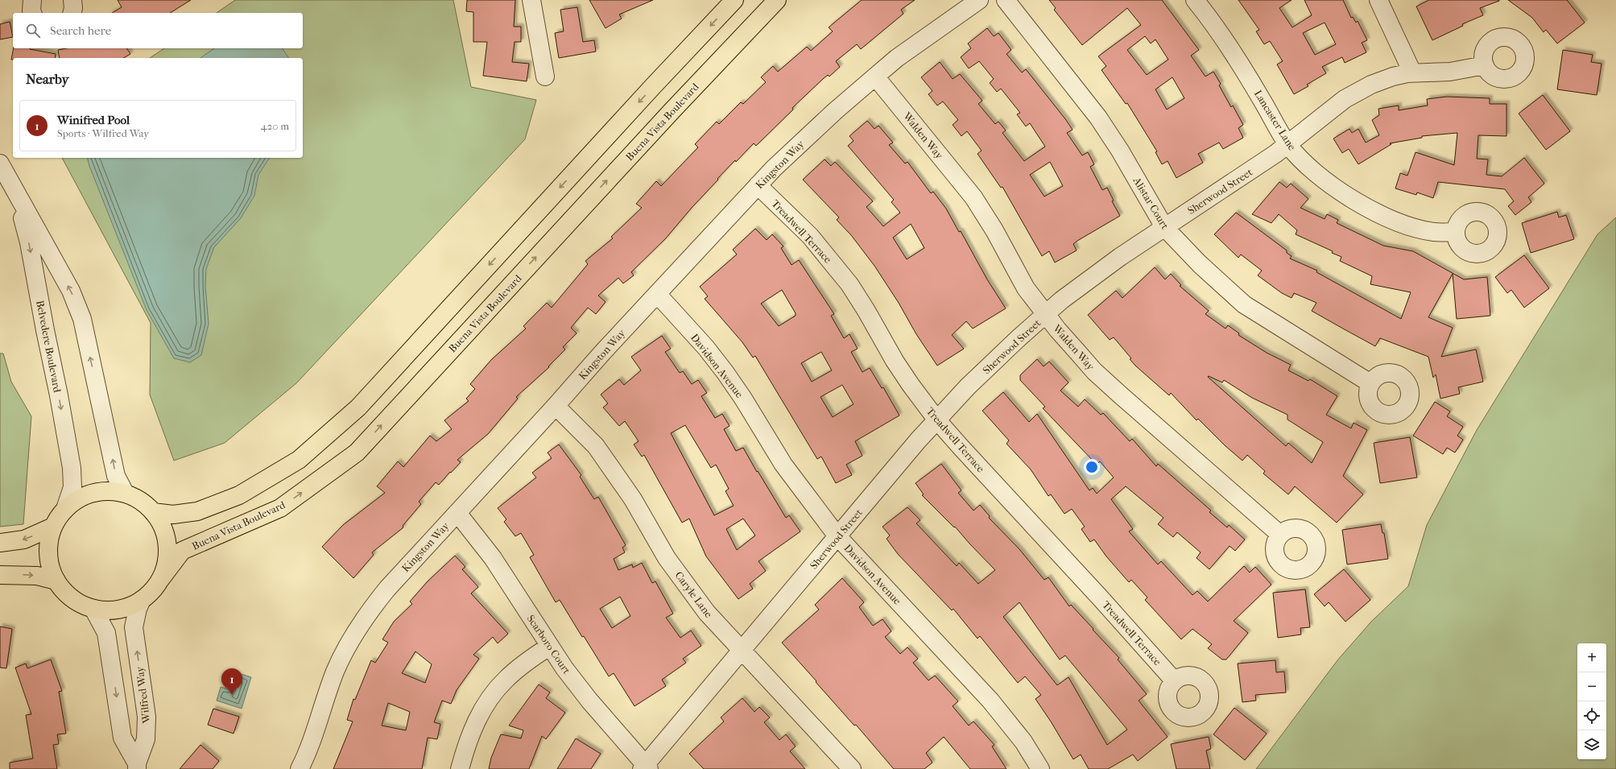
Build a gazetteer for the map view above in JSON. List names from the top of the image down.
{
  "streets": {
    "main road": ["Buena Vista Boulevard"],
    "street": [
      "Lancaster Lane",
      "Walden Way",
      "Kingston Way",
      "Sherwood Street",
      "Alistar Court",
      "Treadwell Terrace",
      "Belvedere Boulevard",
      "Davidson Avenue",
      "Caryle Lane",
      "Scarboro Court",
      "Wilfred Way"
    ]
  },
  "crossings": [
    ["Lancaster Lane", "Sherwood Street"],
    ["Buena Vista Boulevard", "Belvedere Boulevard"],
    ["Buena Vista Boulevard", "Wilfred Way"],
    ["Walden Way", "Kingston Way"],
    ["Walden Way", "Sherwood Street"],
    ["Kingston Way", "Treadwell Terrace"],
    ["Kingston Way", "Davidson Avenue"],
    ["Kingston Way", "Caryle Lane"],
    ["Kingston Way", "Scarboro Court"],
    ["Sherwood Street", "Alistar Court"],
    ["Sherwood Street", "Treadwell Terrace"],
    ["Sherwood Street", "Davidson Avenue"],
    ["Sherwood Street", "Caryle Lane"],
    ["Sherwood Street", "Scarboro Court"]
  ],
  "page": {
    "search": "Search here",
    "heading": "Nearby",
    "list": [
      {
        "mark": "1",
        "name": "Winifred Pool",
        "note": "Sports · Wilfred Way",
        "value": "420 m"
      }
    ],
    "map_buttons": ["+", "−"],
    "pins": "1"
  }
}
